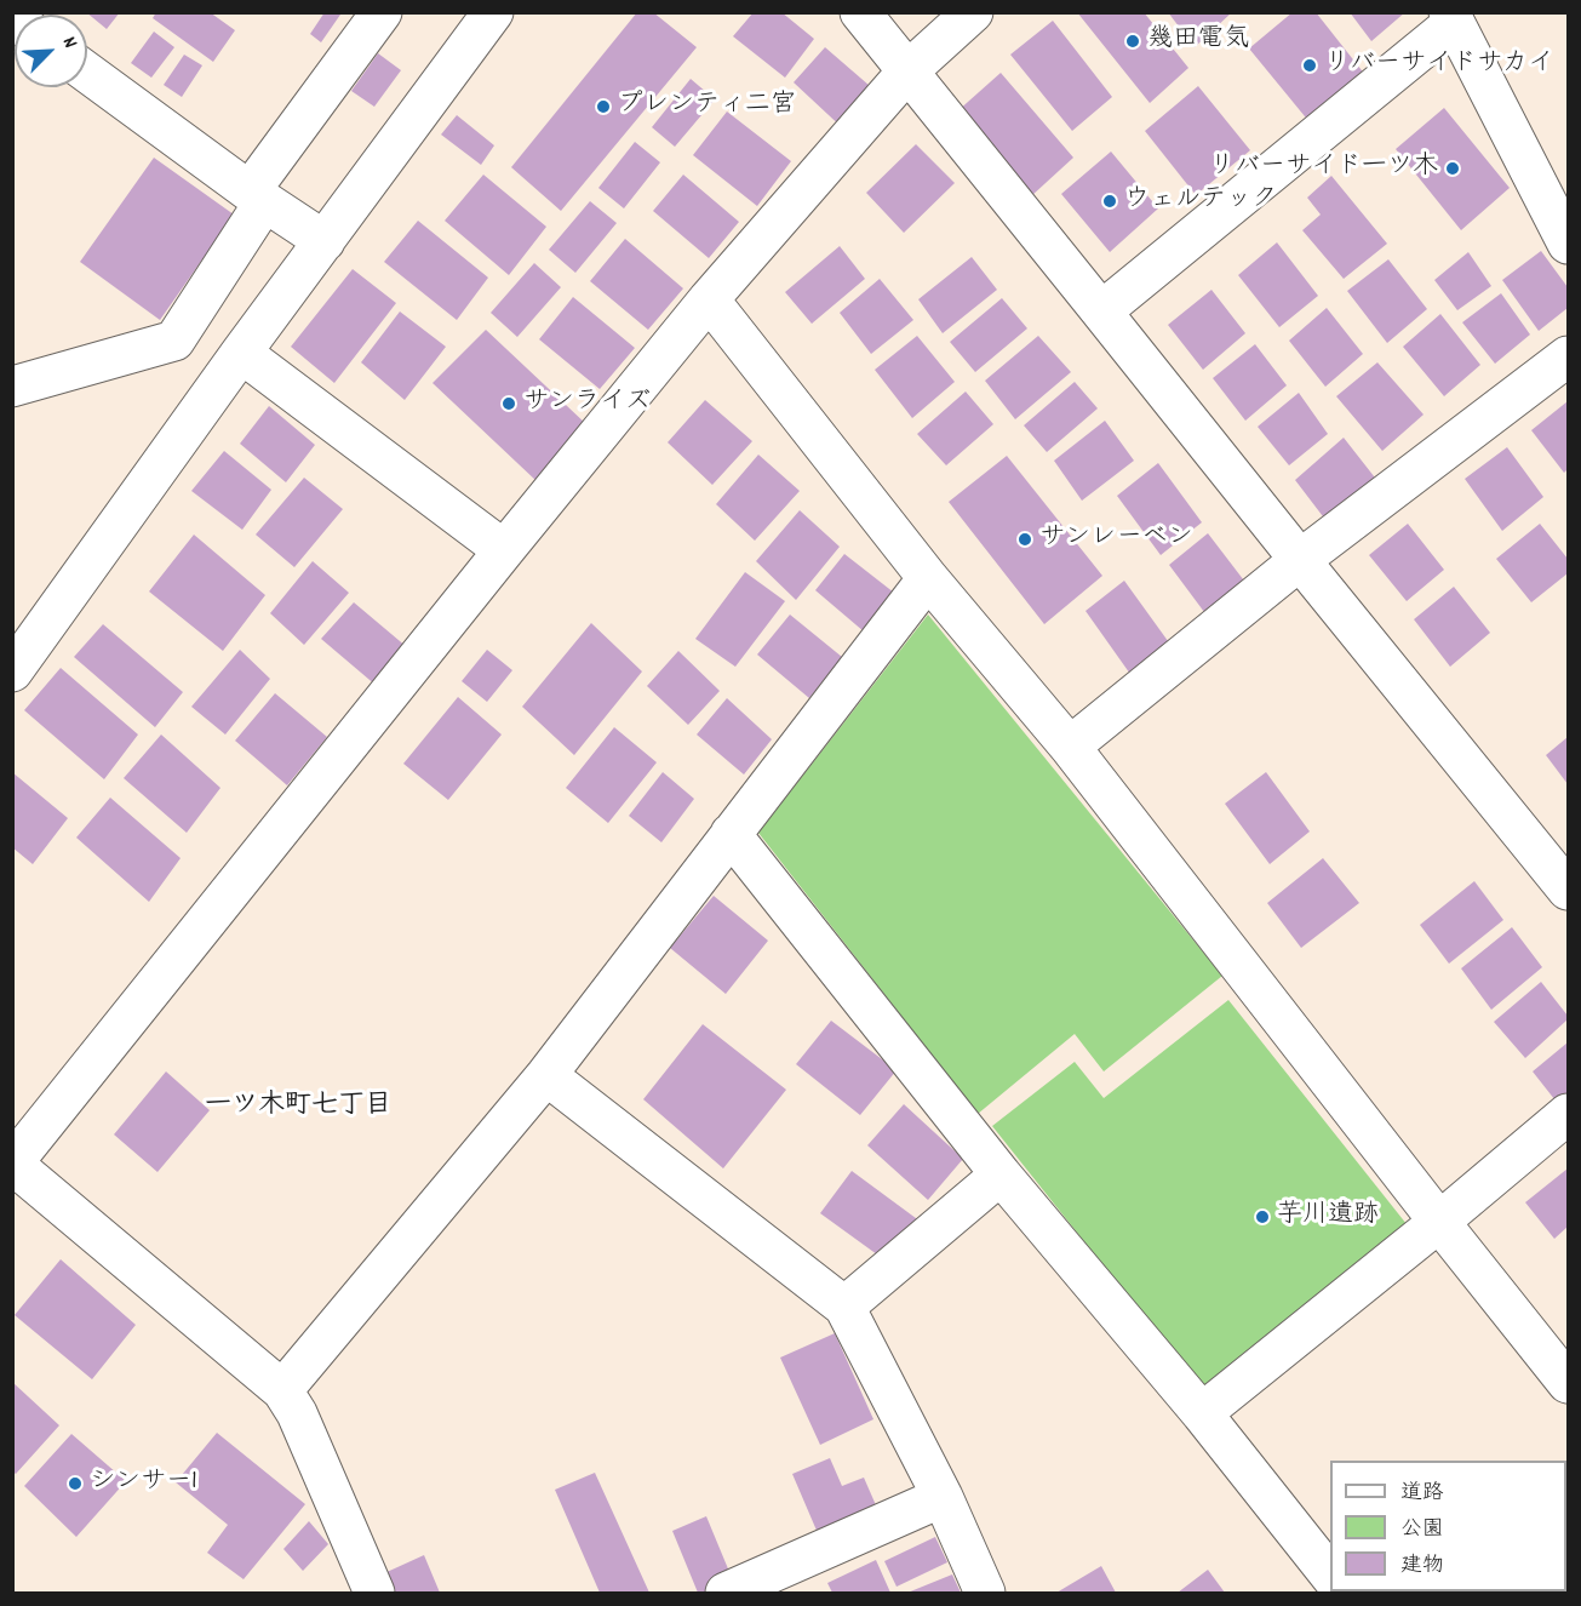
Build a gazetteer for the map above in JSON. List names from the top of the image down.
{
  "districts": ["一ツ木町七丁目"],
  "places": [
    "幾田電気",
    "リバーサイドサカイ",
    "プレンティ二宮",
    "リバーサイド一ツ木",
    "ウェルテック",
    "サンライズ",
    "サンレーベン",
    "芋川遺跡",
    "シンサー1"
  ],
  "legend": ["道路", "公園", "建物"],
  "north": "top right"
}
